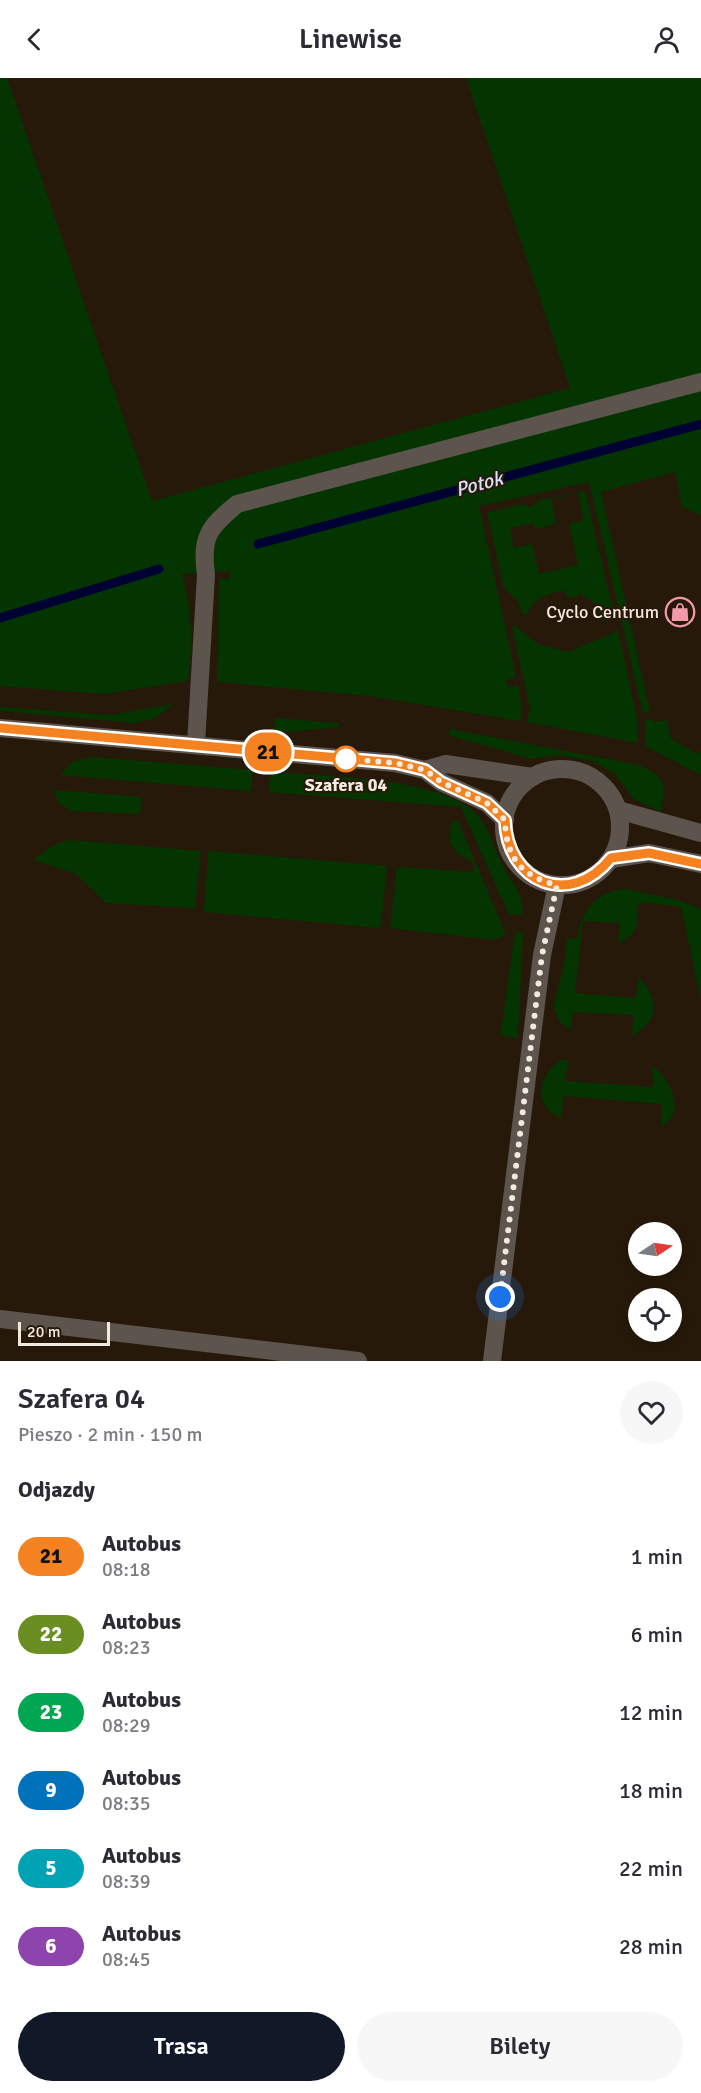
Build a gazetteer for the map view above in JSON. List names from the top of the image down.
{
  "water": ["Potok"],
  "places": {
    "shop": ["Cyclo Centrum"],
    "other": ["Szafera 04"]
  },
  "lines": ["bus line 21"],
  "scale_bar": "20 m",
  "north": "right",
  "page": {
    "header": "Linewise",
    "on_map": "21",
    "scale": "20 m",
    "heading": [
      ["Szafera 04", "Pieszo · 2 min · 150 m"],
      "Odjazdy"
    ],
    "list": [
      {
        "mark": "21",
        "name": "Autobus",
        "note": "08:18",
        "value": "1 min"
      },
      {
        "mark": "22",
        "name": "Autobus",
        "note": "08:23",
        "value": "6 min"
      },
      {
        "mark": "23",
        "name": "Autobus",
        "note": "08:29",
        "value": "12 min"
      },
      {
        "mark": "9",
        "name": "Autobus",
        "note": "08:35",
        "value": "18 min"
      },
      {
        "mark": "5",
        "name": "Autobus",
        "note": "08:39",
        "value": "22 min"
      },
      {
        "mark": "6",
        "name": "Autobus",
        "note": "08:45",
        "value": "28 min"
      }
    ],
    "buttons": ["Trasa", "Bilety"]
  }
}
